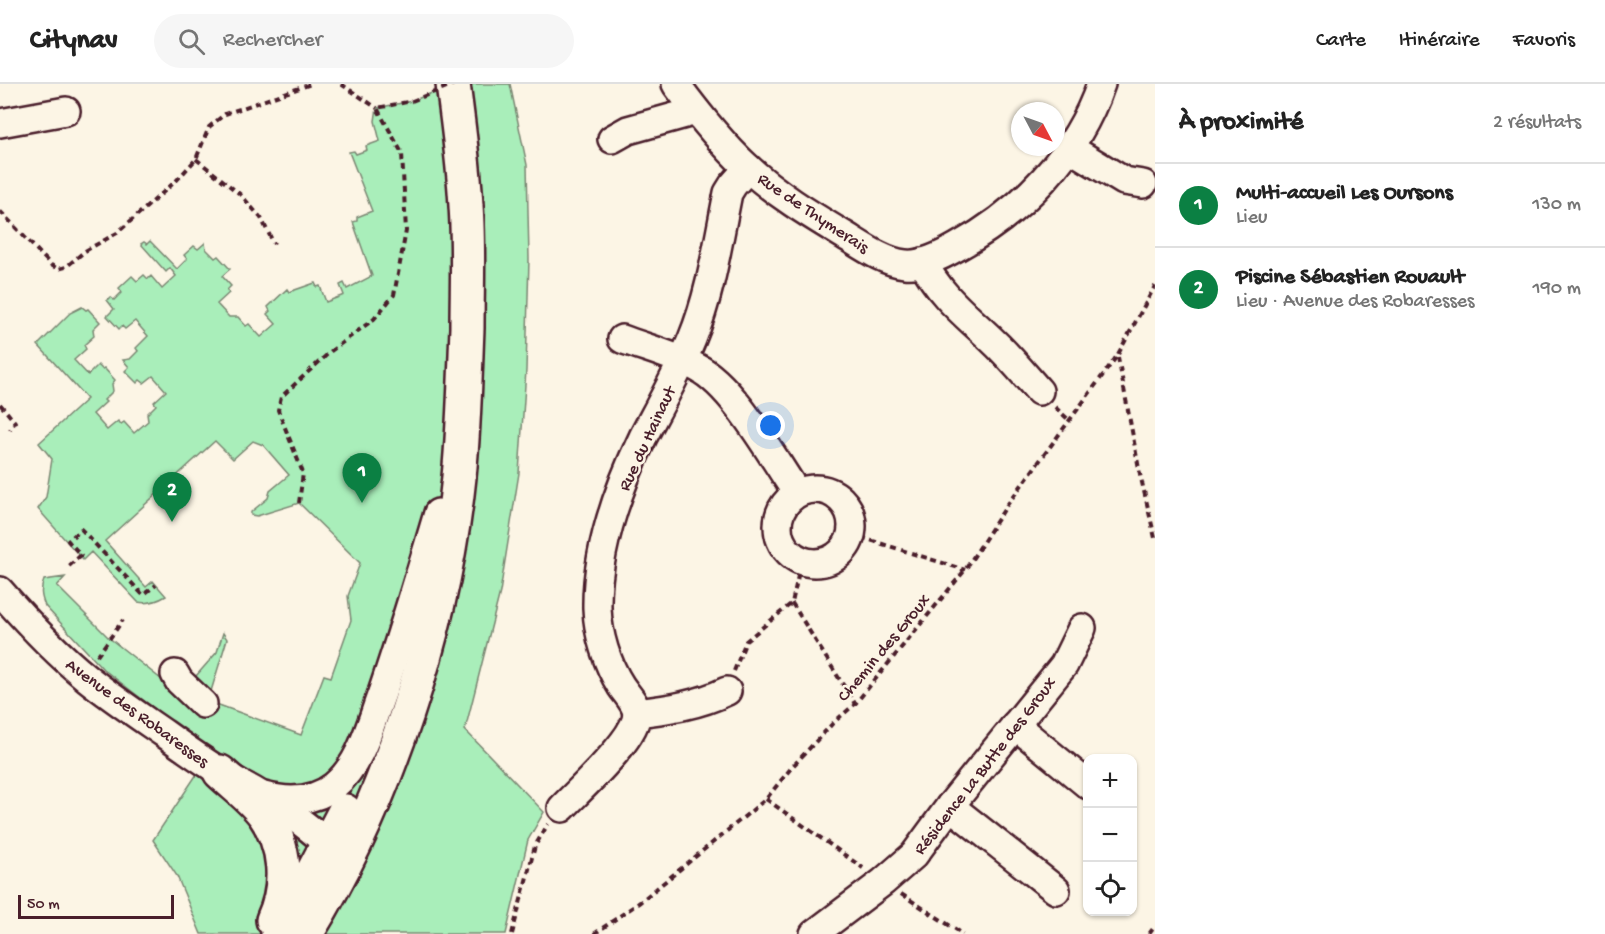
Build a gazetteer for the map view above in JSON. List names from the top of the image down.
{
  "streets": {
    "street": [
      "Rue de Thymerais",
      "Rue du Hainaut",
      "Avenue des Robaresses",
      "Résidence La Butte des Groux"
    ],
    "path": ["Chemin des Groux"]
  },
  "crossings": [
    ["Rue de Thymerais", "Rue du Hainaut"]
  ],
  "scale_bar": "50 m",
  "north": "bottom right",
  "page": {
    "header": "Citynav",
    "search": "Rechercher",
    "nav": ["Carte", "Itinéraire", "Favoris"],
    "heading": ["À proximité", "2 résultats"],
    "list": [
      {
        "mark": "1",
        "name": "Multi-accueil Les Oursons",
        "note": "Lieu",
        "value": "130 m"
      },
      {
        "mark": "2",
        "name": "Piscine Sébastien Rouault",
        "note": "Lieu · Avenue des Robaresses",
        "value": "190 m"
      }
    ],
    "pins": ["1", "2"],
    "map_buttons": ["+", "−"],
    "scale": "50 m"
  }
}
